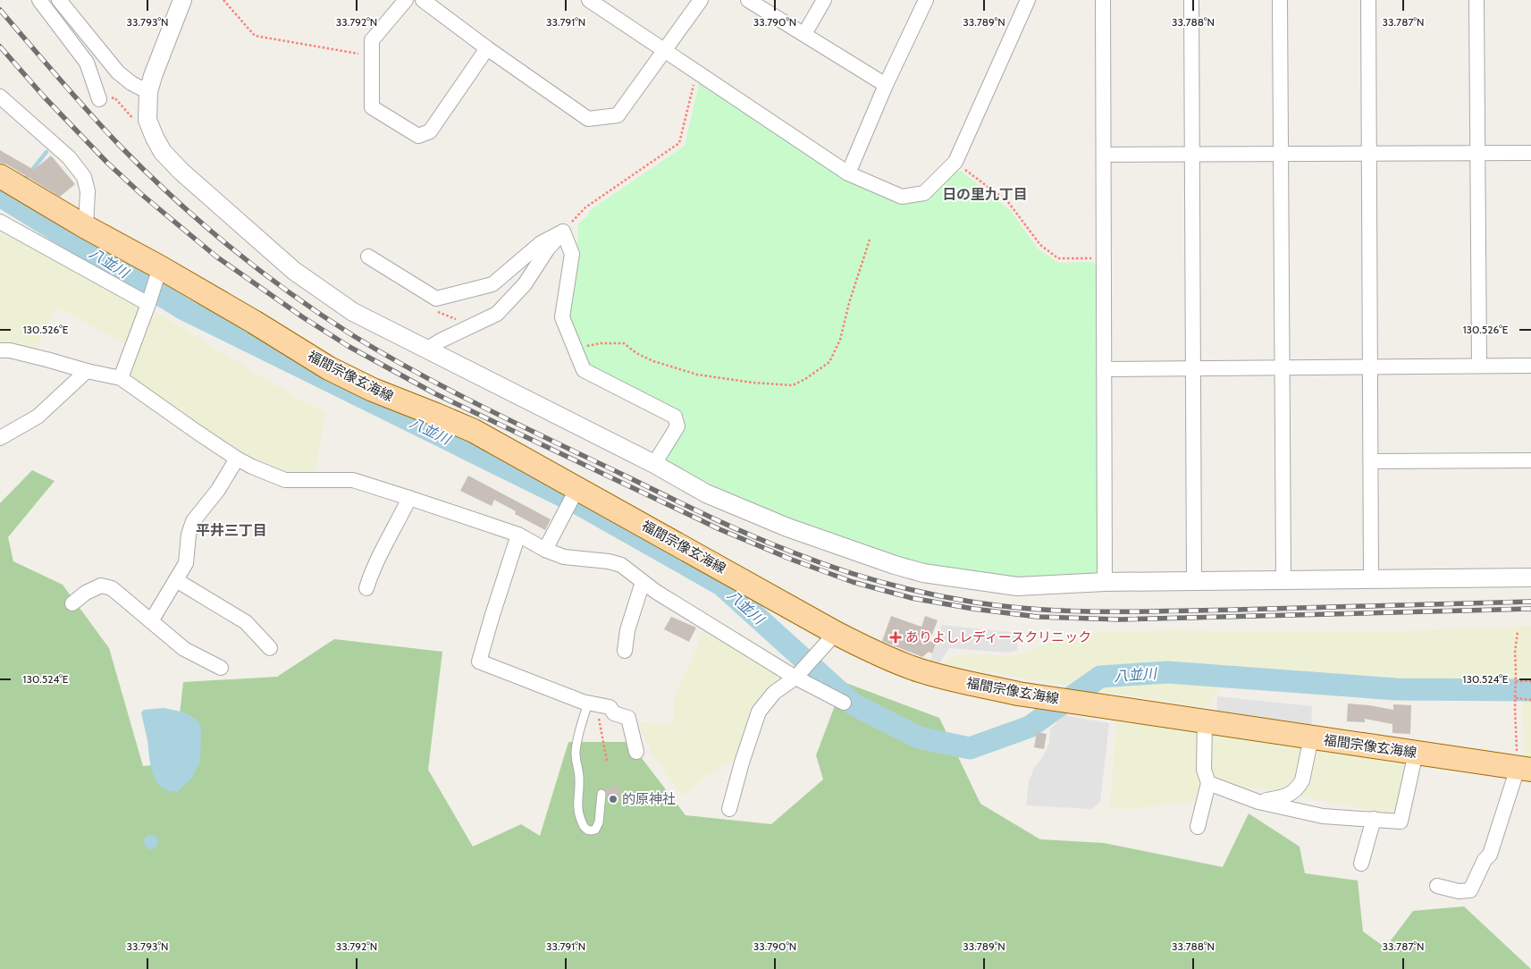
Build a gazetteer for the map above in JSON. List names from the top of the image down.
{
  "streets": {
    "main road": ["福間宗像玄海線"]
  },
  "districts": ["日の里九丁目", "平井三丁目"],
  "water": ["八並川"],
  "places": {
    "health": ["ありよしレディースクリニック"],
    "other": ["的原神社"]
  },
  "coordinates": [
    "33.793°N",
    "33.792°N",
    "33.791°N",
    "33.790°N",
    "33.789°N",
    "33.788°N",
    "33.787°N",
    "130.526°E",
    "130.524°E"
  ]
}
